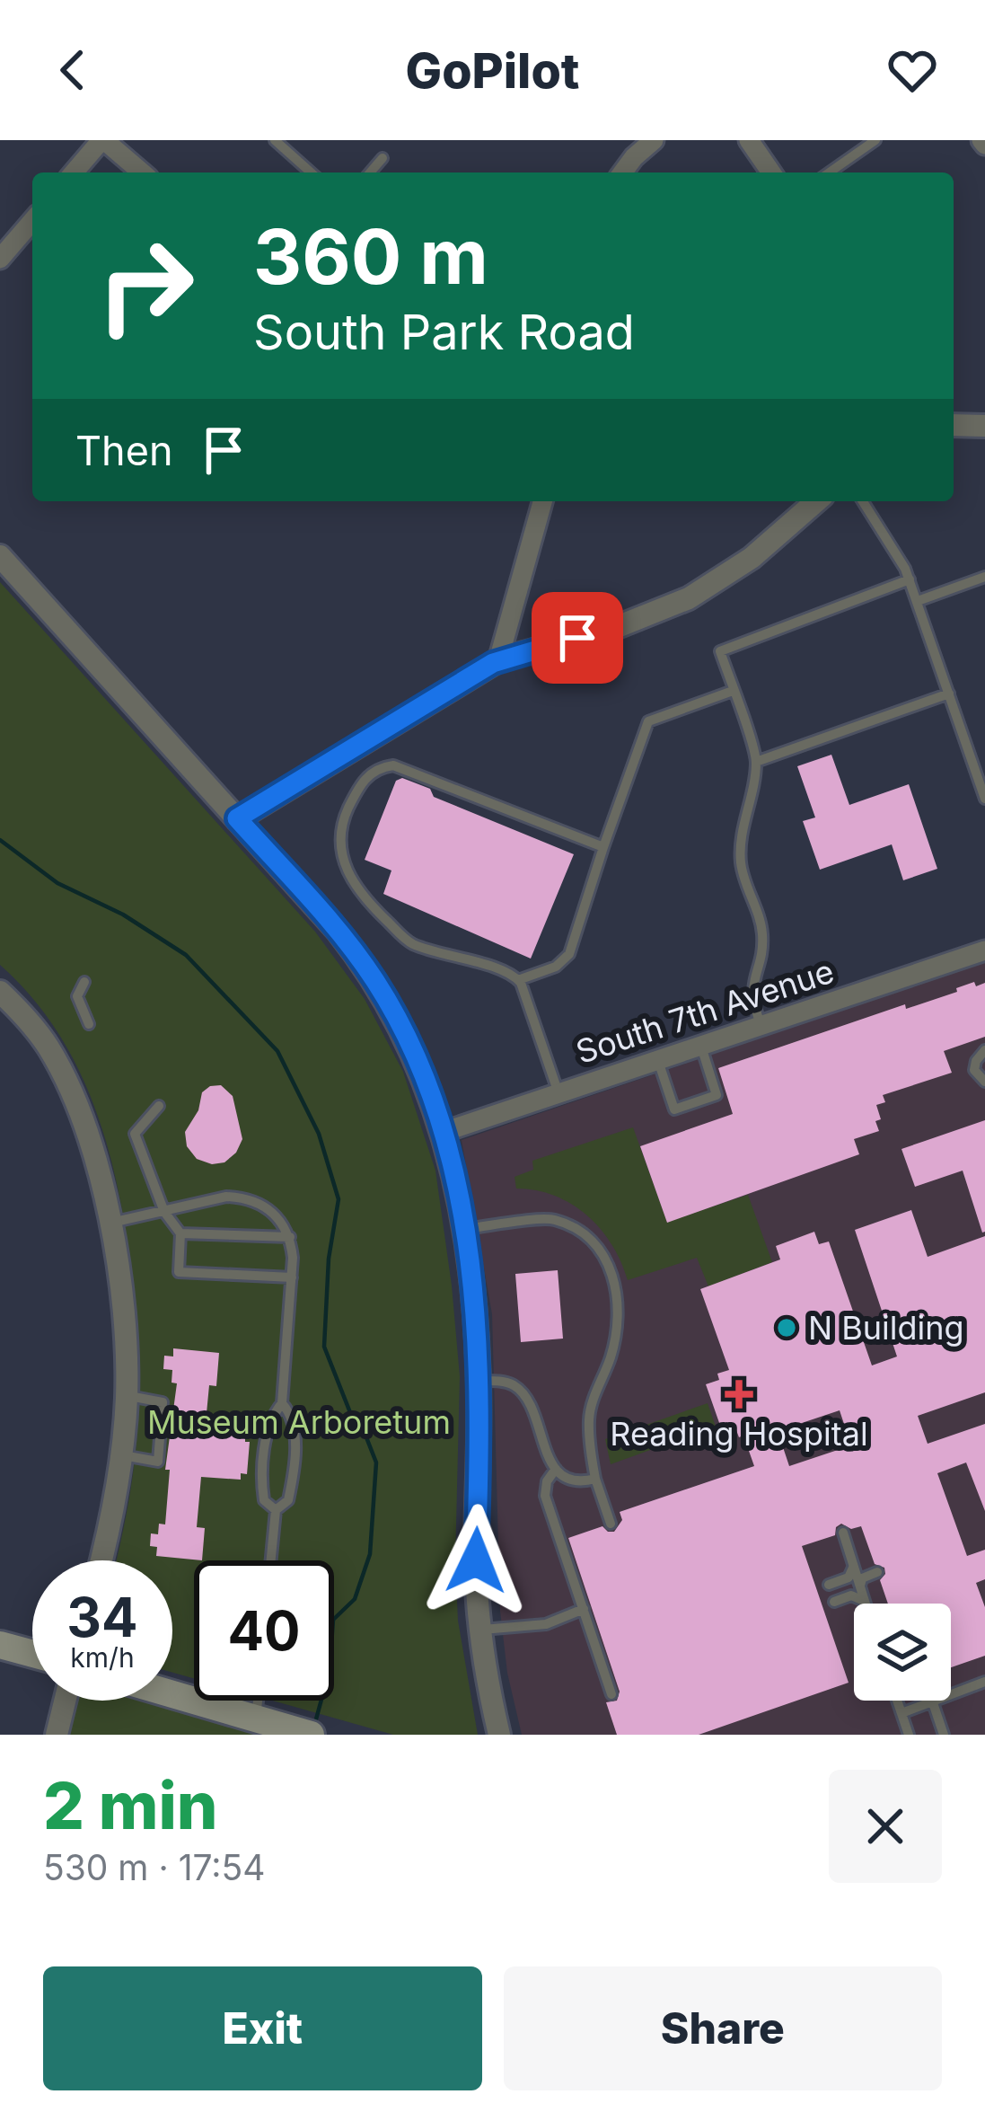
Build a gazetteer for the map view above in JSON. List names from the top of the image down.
{
  "streets": {
    "street": ["South 7th Avenue"]
  },
  "parks": ["Museum Arboretum"],
  "places": {
    "other": ["N Building"],
    "health": ["Reading Hospital"]
  },
  "page": {
    "header": "GoPilot",
    "turn": ["360 m", "South Park Road"],
    "then": "Then",
    "speed": "34 km/h",
    "limit": "40",
    "heading": ["2 min", "530 m · 17:54"],
    "buttons": ["Exit", "Share"]
  }
}
